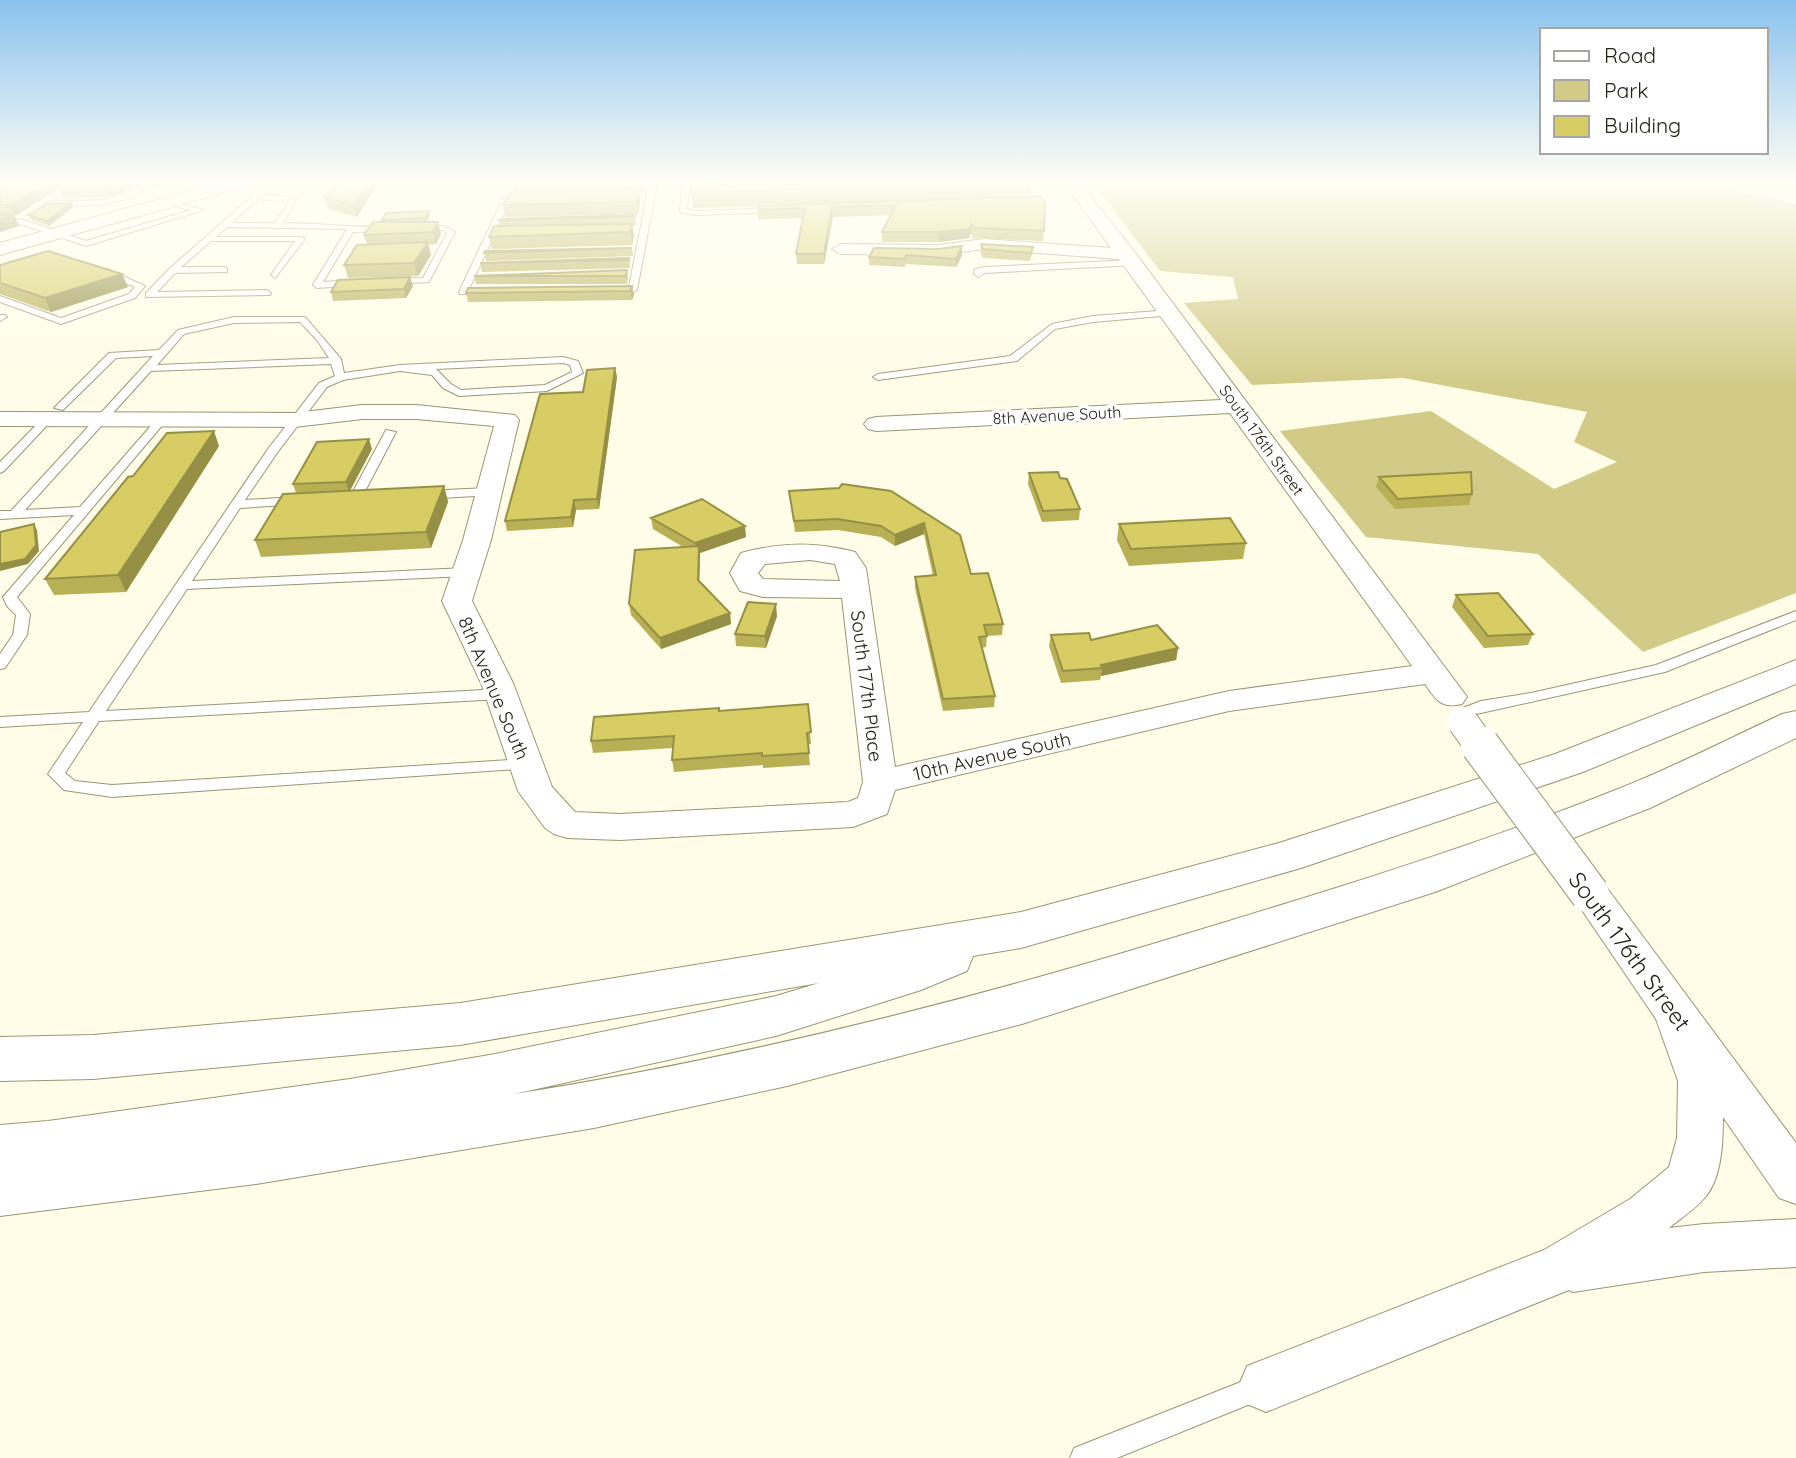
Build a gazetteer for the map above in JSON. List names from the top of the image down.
{
  "streets": {
    "street": [
      "8th Avenue South",
      "South 176th Street",
      "South 177th Place",
      "10th Avenue South"
    ]
  },
  "crossings": [
    ["8th Avenue South", "South 176th Street"],
    ["8th Avenue South", "South 177th Place"],
    ["8th Avenue South", "10th Avenue South"],
    ["South 176th Street", "10th Avenue South"],
    ["South 177th Place", "10th Avenue South"]
  ],
  "legend": ["Road", "Park", "Building"]
}
